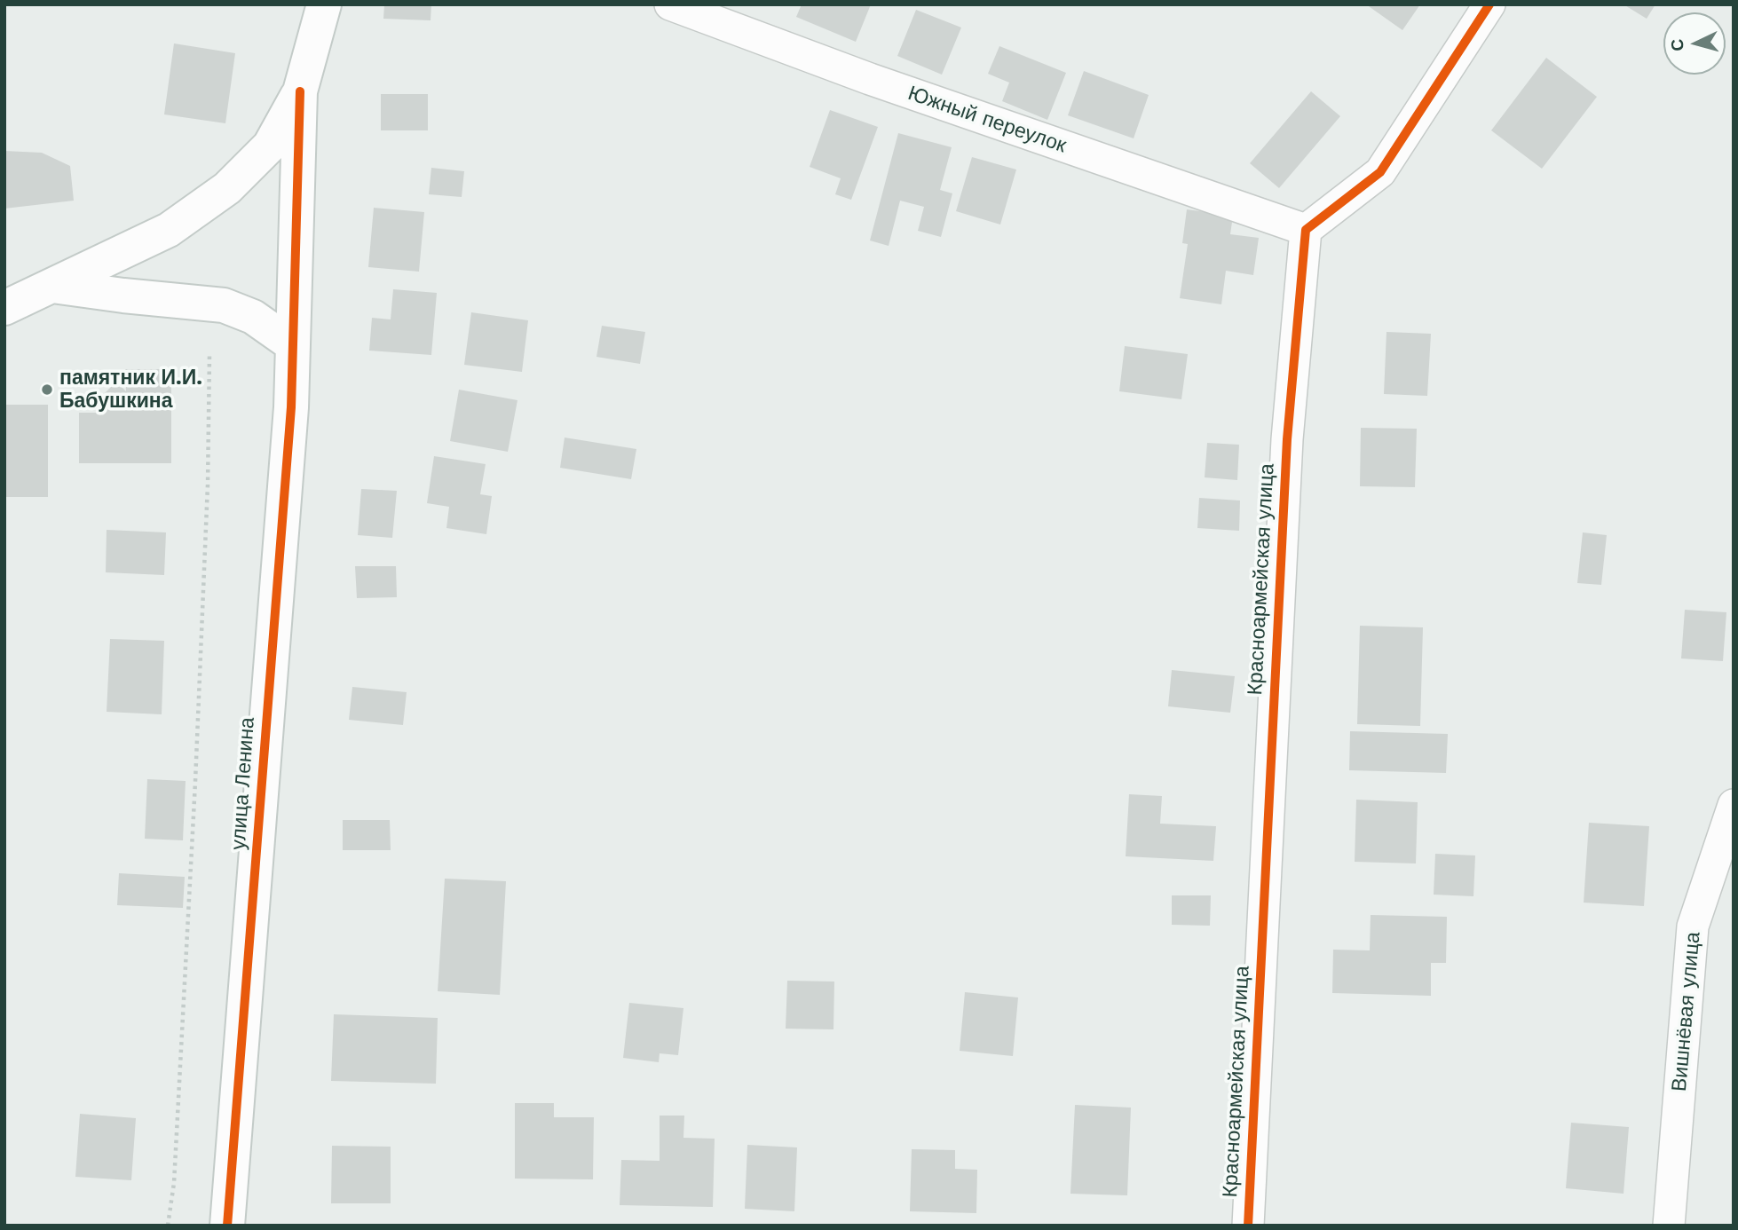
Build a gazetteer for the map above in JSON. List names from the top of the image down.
{
  "streets": {
    "street": [
      "Южный переулок",
      "Красноармейская улица",
      "улица Ленина",
      "Вишнёвая улица"
    ]
  },
  "crossings": [
    ["Южный переулок", "Красноармейская улица"]
  ],
  "places": ["памятник И.И. Бабушкина"],
  "north": "left"
}
